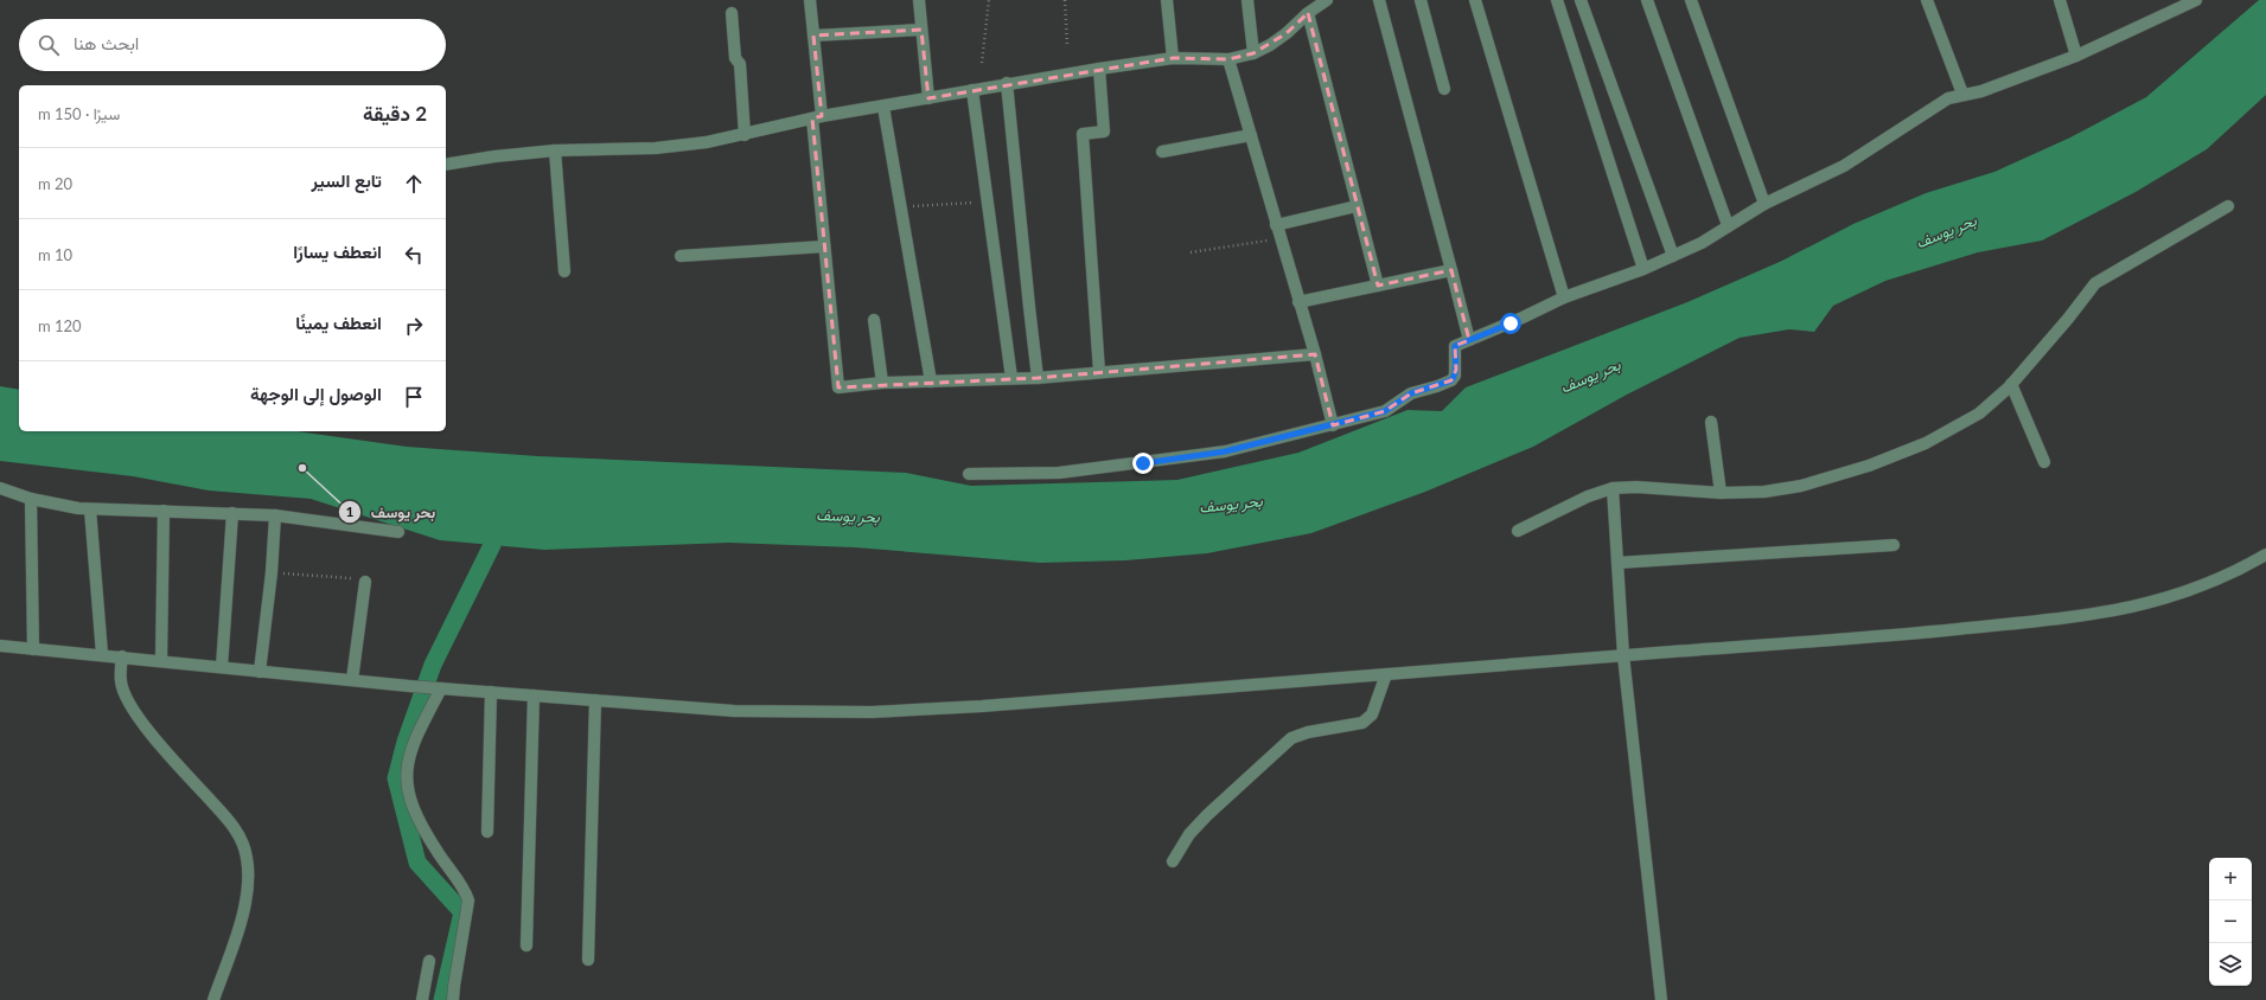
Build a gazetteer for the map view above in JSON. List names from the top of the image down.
{
  "water": ["بحر يوسف"],
  "places": ["بحر يوسف"],
  "page": {
    "search": "ابحث هنا",
    "heading": ["2 دقيقة", "سيرًا · 150 m"],
    "list": [
      ["تابع السير", "20 m"],
      ["انعطف يسارًا", "10 m"],
      ["انعطف يمينًا", "120 m"],
      "الوصول إلى الوجهة"
    ],
    "map_buttons": ["+", "−"]
  }
}
